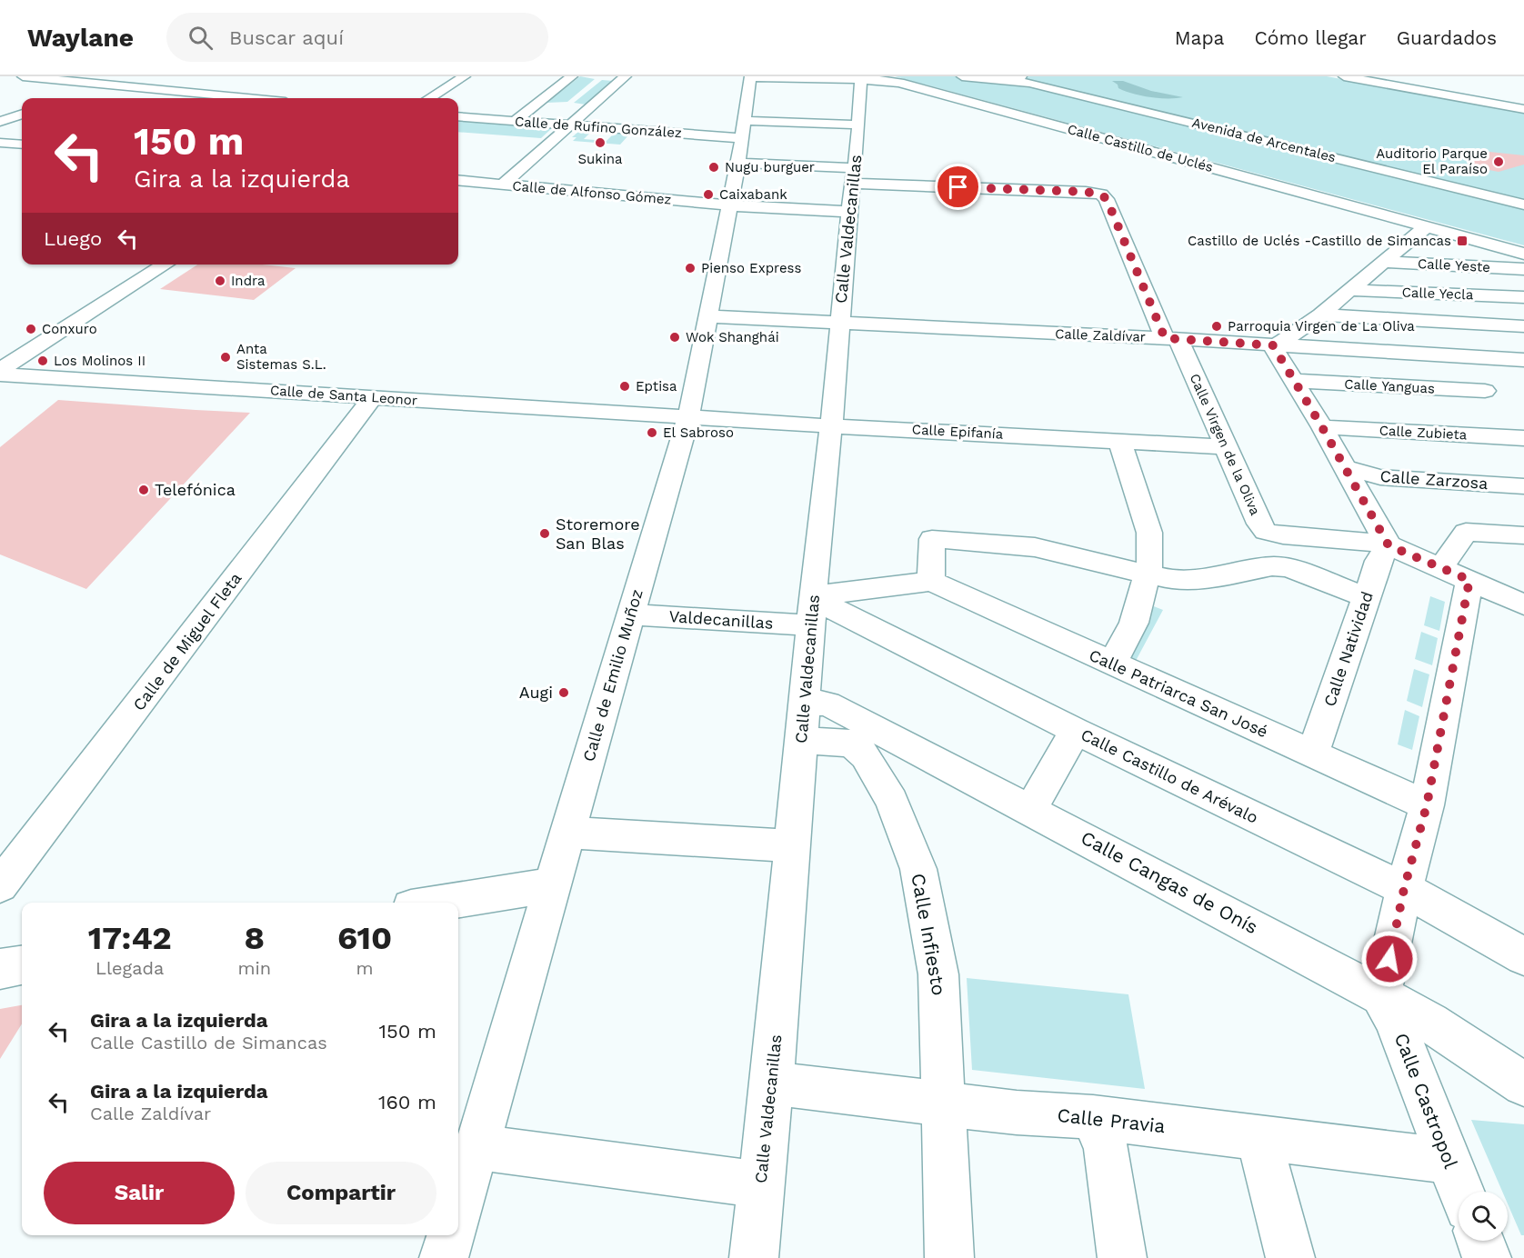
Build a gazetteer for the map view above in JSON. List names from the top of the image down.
{
  "streets": {
    "street": [
      "Calle de Rufino González",
      "Avenida de Arcentales",
      "Calle Castillo de Uclés",
      "Calle de Alfonso Gómez",
      "Calle Valdecanillas",
      "Calle Yeste",
      "Calle Yecla",
      "Calle Zaldívar",
      "Calle Yanguas",
      "Calle de Santa Leonor",
      "Calle Epifanía",
      "Calle Zubieta",
      "Calle Virgen de la Oliva",
      "Calle Zarzosa",
      "Valdecanillas",
      "Calle de Miguel Fleta",
      "Calle Natividad",
      "Calle de Emilio Muñoz",
      "Calle Patriarca San José",
      "Calle Castillo de Arévalo",
      "Calle Cangas de Onís",
      "Calle Infiesto",
      "Calle Castropol",
      "Calle Pravia"
    ]
  },
  "crossings": [
    ["Calle de Rufino González", "Calle de Emilio Muñoz"],
    ["Calle Castillo de Uclés", "Calle Valdecanillas"],
    ["Calle Castillo de Uclés", "Calle de Emilio Muñoz"],
    ["Calle de Alfonso Gómez", "Calle Valdecanillas"],
    ["Calle de Alfonso Gómez", "Calle Virgen de la Oliva"],
    ["Calle de Alfonso Gómez", "Calle de Emilio Muñoz"],
    ["Calle Valdecanillas", "Calle Zaldívar"],
    ["Calle Valdecanillas", "Calle Epifanía"],
    ["Calle Valdecanillas", "Calle Virgen de la Oliva"],
    ["Calle Valdecanillas", "Valdecanillas"],
    ["Calle Valdecanillas", "Calle Castillo de Arévalo"],
    ["Calle Valdecanillas", "Calle Cangas de Onís"],
    ["Calle Valdecanillas", "Calle Infiesto"],
    ["Calle Valdecanillas", "Calle Pravia"],
    ["Calle Zaldívar", "Calle Virgen de la Oliva"],
    ["Calle Zaldívar", "Calle de Emilio Muñoz"],
    ["Calle de Santa Leonor", "Calle Epifanía"],
    ["Calle de Santa Leonor", "Calle de Miguel Fleta"],
    ["Calle de Santa Leonor", "Calle de Emilio Muñoz"],
    ["Calle Epifanía", "Calle Virgen de la Oliva"],
    ["Calle Epifanía", "Calle de Emilio Muñoz"],
    ["Calle Virgen de la Oliva", "Calle Natividad"],
    ["Valdecanillas", "Calle de Emilio Muñoz"],
    ["Valdecanillas", "Calle Patriarca San José"],
    ["Valdecanillas", "Calle Castillo de Arévalo"],
    ["Calle Natividad", "Calle Patriarca San José"],
    ["Calle Cangas de Onís", "Calle Infiesto"],
    ["Calle Cangas de Onís", "Calle Castropol"],
    ["Calle Infiesto", "Calle Pravia"],
    ["Calle Castropol", "Calle Pravia"]
  ],
  "places": {
    "other": [
      "Sukina",
      "Auditorio Parque El Paraíso",
      "Nugu burguer",
      "Caixabank",
      "Pienso Express",
      "Indra",
      "Parroquia Virgen de La Oliva",
      "Conxuro",
      "Wok Shanghái",
      "Anta Sistemas S.L.",
      "Los Molinos II",
      "Eptisa",
      "El Sabroso",
      "Telefónica",
      "Storemore San Blas",
      "Augi"
    ],
    "transit": ["Castillo de Uclés -Castillo de Simancas"]
  },
  "page": {
    "header": "Waylane",
    "search": "Buscar aquí",
    "nav": ["Mapa", "Cómo llegar", "Guardados"],
    "turn": ["150 m", "Gira a la izquierda"],
    "then": "Luego",
    "eta": [
      "17:42",
      "Llegada",
      "8",
      "min",
      "610",
      "m"
    ],
    "list": [
      {
        "name": "Gira a la izquierda",
        "note": "Calle Castillo de Simancas",
        "value": "150 m"
      },
      {
        "name": "Gira a la izquierda",
        "note": "Calle Zaldívar",
        "value": "160 m"
      }
    ],
    "buttons": ["Salir", "Compartir"]
  }
}
